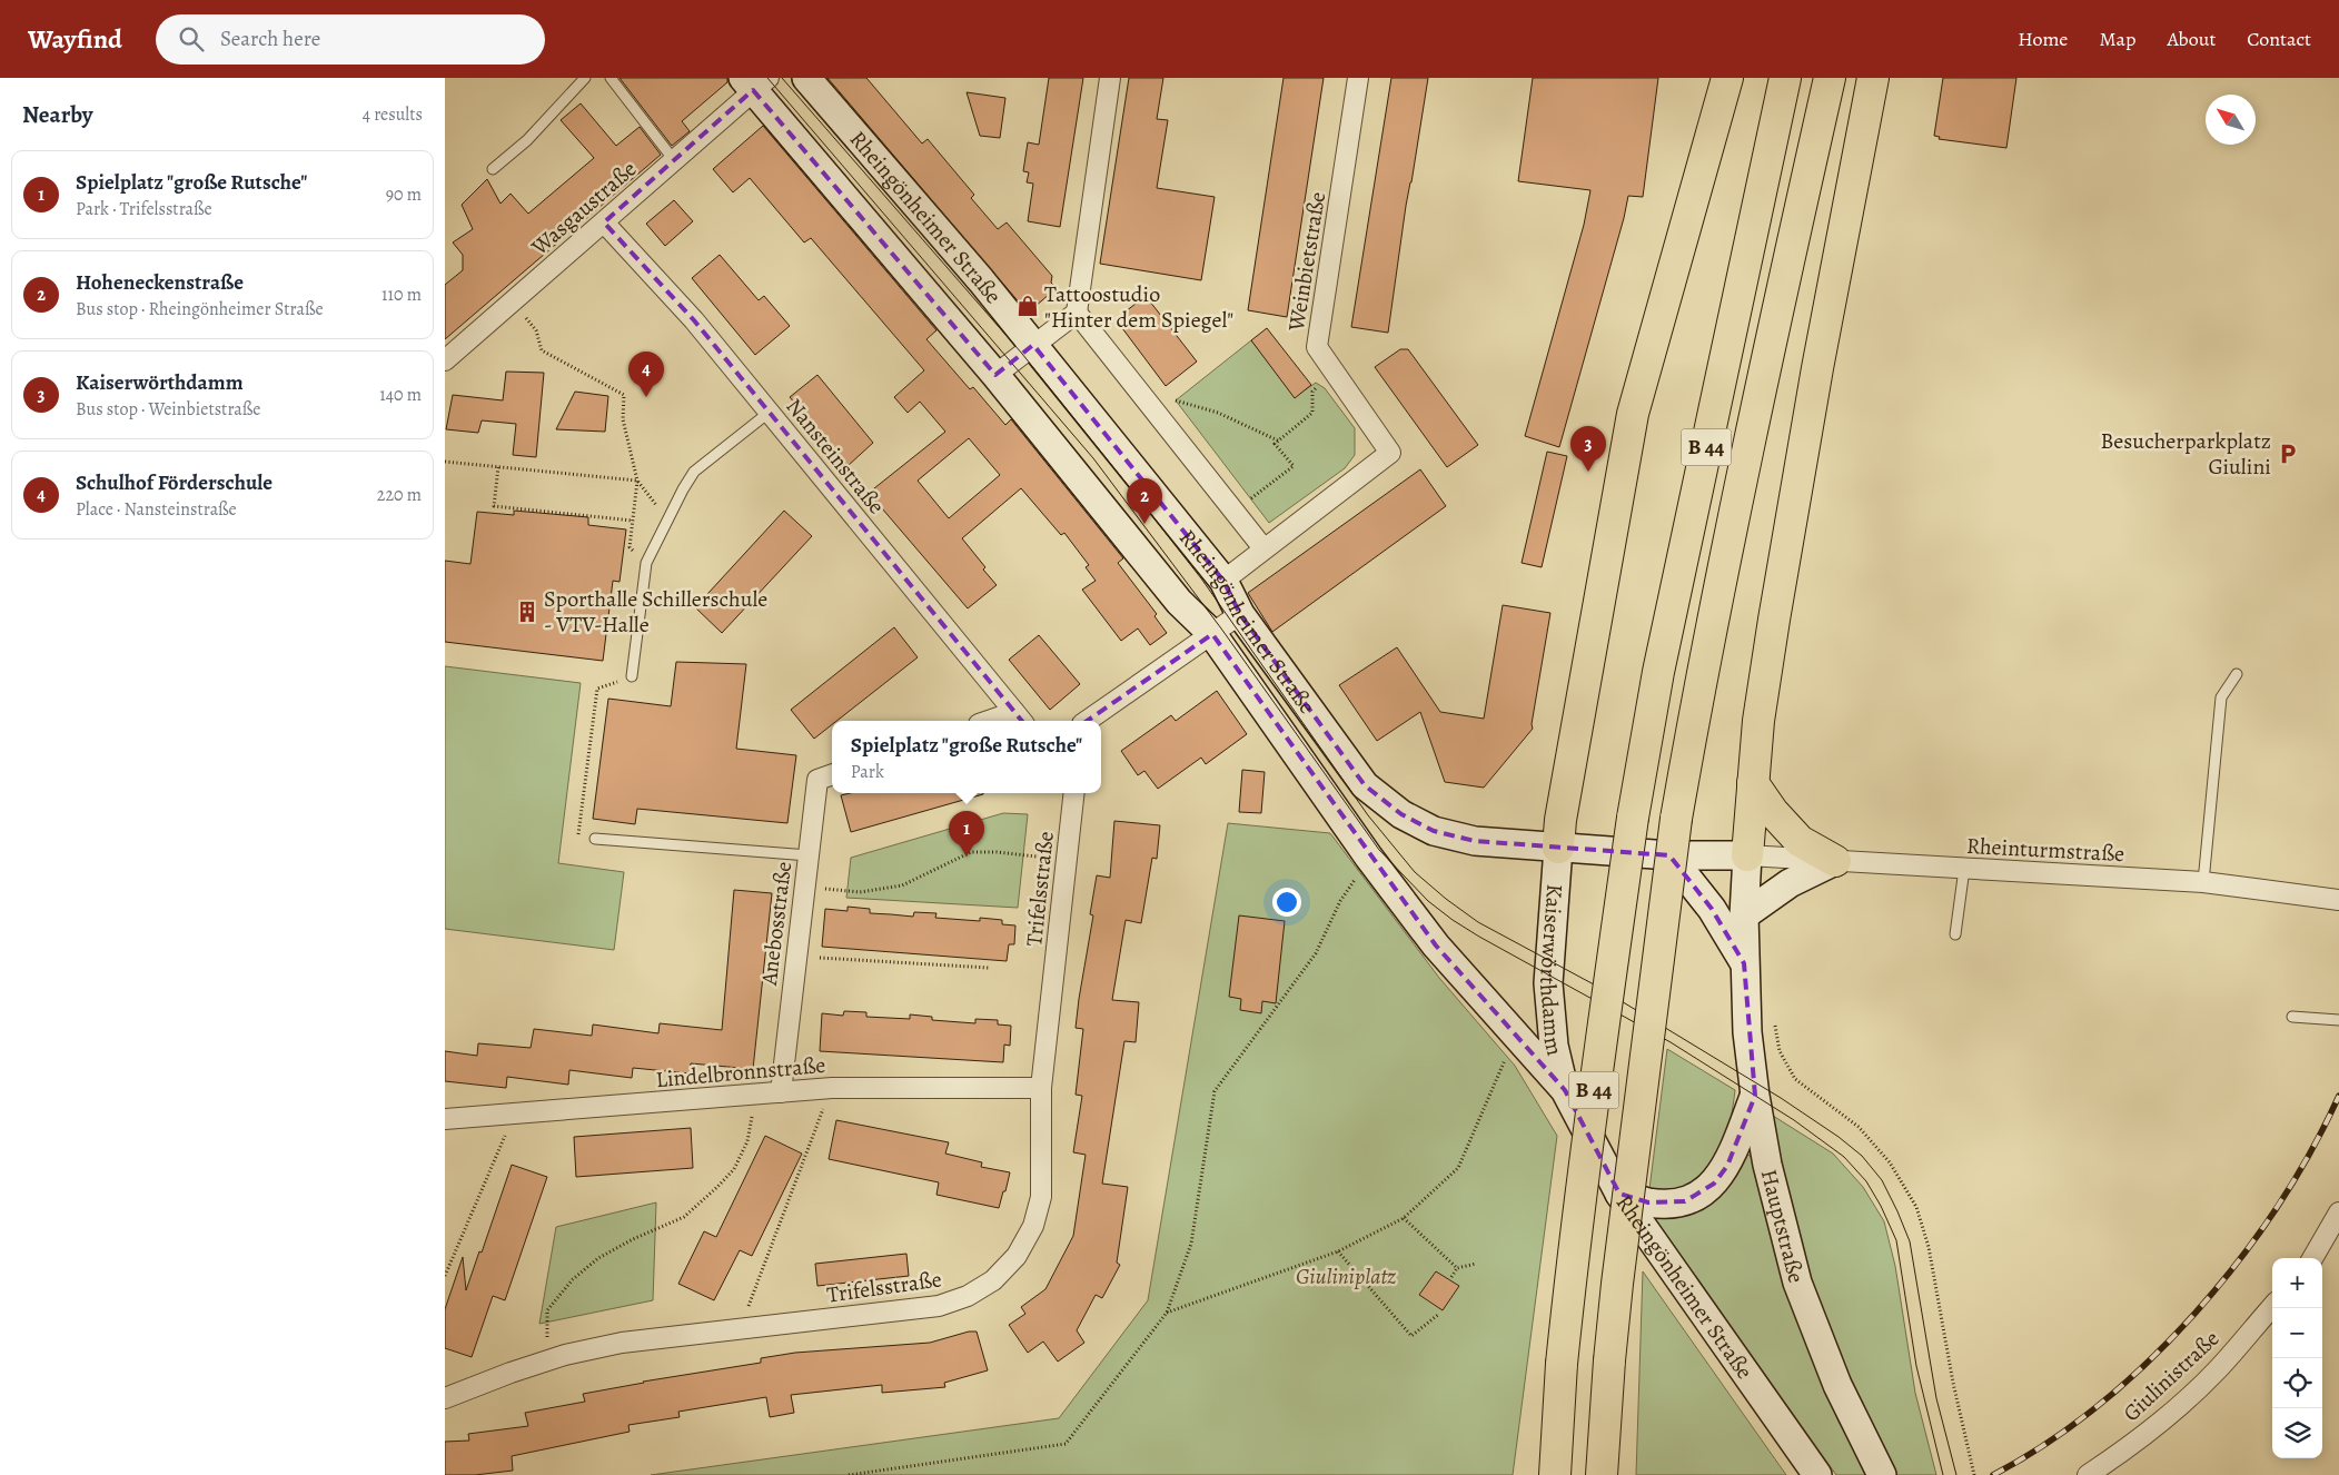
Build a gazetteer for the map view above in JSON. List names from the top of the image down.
{
  "streets": {
    "highway": ["B 44"],
    "street": [
      "Wasgaustraße",
      "Rheingönheimer Straße",
      "Weinbietstraße",
      "Nansteinstraße",
      "Rheinturmstraße",
      "Trifelsstraße",
      "Anebosstraße",
      "Kaiserwörthdamm",
      "Lindelbronnstraße",
      "Hauptstraße",
      "Giulinistraße"
    ]
  },
  "crossings": [
    ["Wasgaustraße", "Rheingönheimer Straße"],
    ["Wasgaustraße", "Nansteinstraße"],
    ["Rheingönheimer Straße", "Weinbietstraße"],
    ["Rheingönheimer Straße", "Rheinturmstraße"],
    ["Rheingönheimer Straße", "Kaiserwörthdamm"],
    ["Trifelsstraße", "Lindelbronnstraße"],
    ["Anebosstraße", "Lindelbronnstraße"]
  ],
  "parks": ["Giuliniplatz"],
  "places": {
    "shop": ["Tattoostudio \"Hinter dem Spiegel\""],
    "parking": ["Besucherparkplatz Giulini"],
    "building": ["Sporthalle Schillerschule - VTV-Halle"]
  },
  "north": "top left",
  "page": {
    "header": "Wayfind",
    "search": "Search here",
    "nav": [
      "Home",
      "Map",
      "About",
      "Contact"
    ],
    "heading": ["Nearby", "4 results"],
    "list": [
      {
        "mark": "1",
        "name": "Spielplatz \"große Rutsche\"",
        "note": "Park · Trifelsstraße",
        "value": "90 m"
      },
      {
        "mark": "2",
        "name": "Hoheneckenstraße",
        "note": "Bus stop · Rheingönheimer Straße",
        "value": "110 m"
      },
      {
        "mark": "3",
        "name": "Kaiserwörthdamm",
        "note": "Bus stop · Weinbietstraße",
        "value": "140 m"
      },
      {
        "mark": "4",
        "name": "Schulhof Förderschule",
        "note": "Place · Nansteinstraße",
        "value": "220 m"
      }
    ],
    "pins": [
      "4",
      "3",
      "2",
      "1"
    ],
    "popup": ["Spielplatz \"große Rutsche\"", "Park"],
    "map_buttons": ["+", "−"]
  }
}
